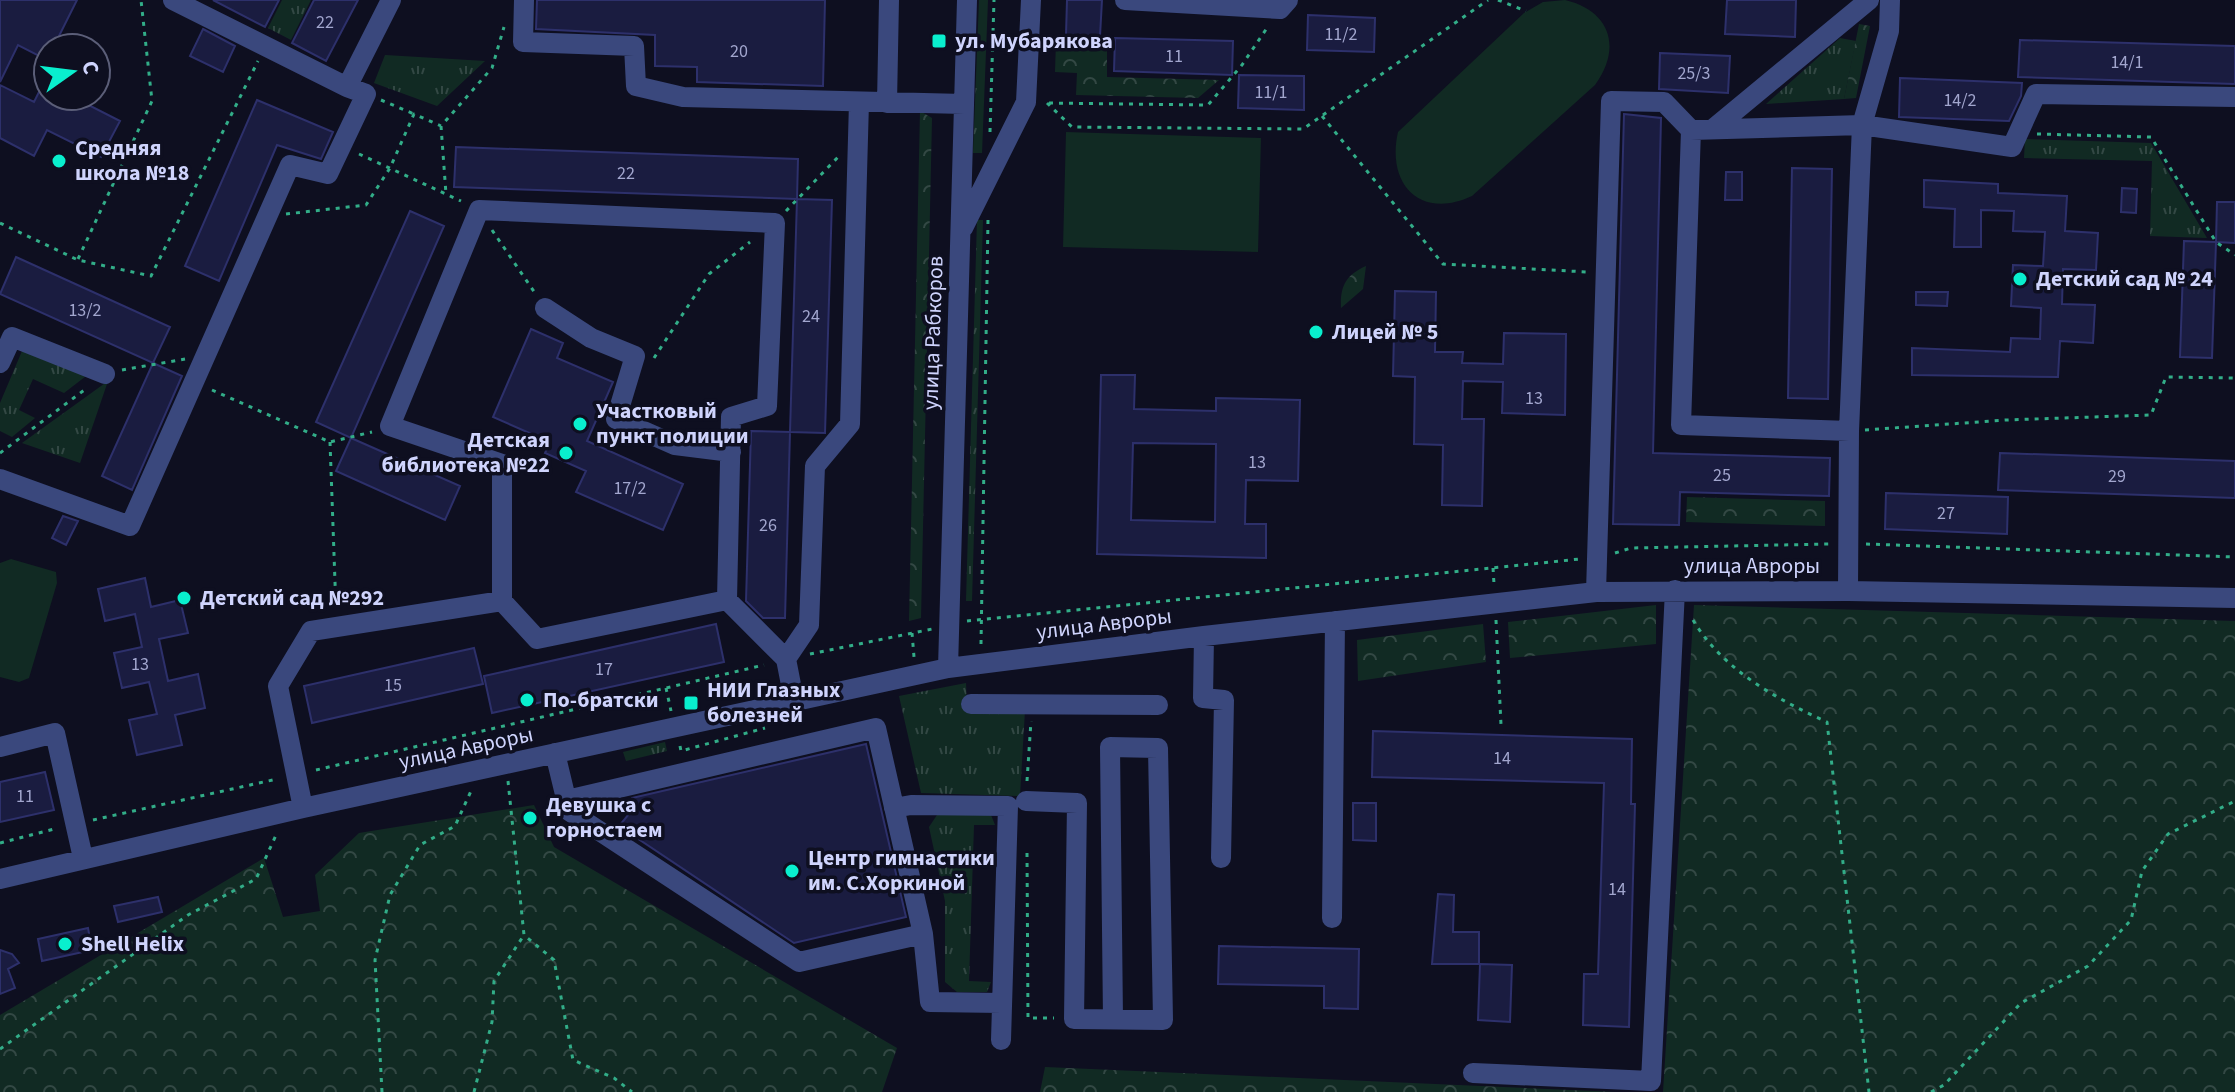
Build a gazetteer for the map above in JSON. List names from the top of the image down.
{
  "streets": {
    "street": ["улица Рабкоров", "улица Авроры"]
  },
  "crossings": [
    ["улица Рабкоров", "улица Авроры"]
  ],
  "places": {
    "transit": ["ул. Мубарякова", "НИИ Глазных болезней"],
    "other": [
      "Средняя школа №18",
      "Детский сад № 24",
      "Лицей № 5",
      "Участковый пункт полиции",
      "Детская библиотека №22",
      "Детский сад №292",
      "По-братски",
      "Девушка с горностаем",
      "Центр гимнастики им. С.Хоркиной",
      "Shell Helix"
    ]
  },
  "house_numbers": [
    "22",
    "11/2",
    "20",
    "11",
    "14/1",
    "25/3",
    "11/1",
    "14/2",
    "22",
    "13/2",
    "24",
    "13",
    "13",
    "25",
    "29",
    "17/2",
    "27",
    "26",
    "13",
    "17",
    "15",
    "14",
    "11",
    "14"
  ],
  "north": "right"
}
